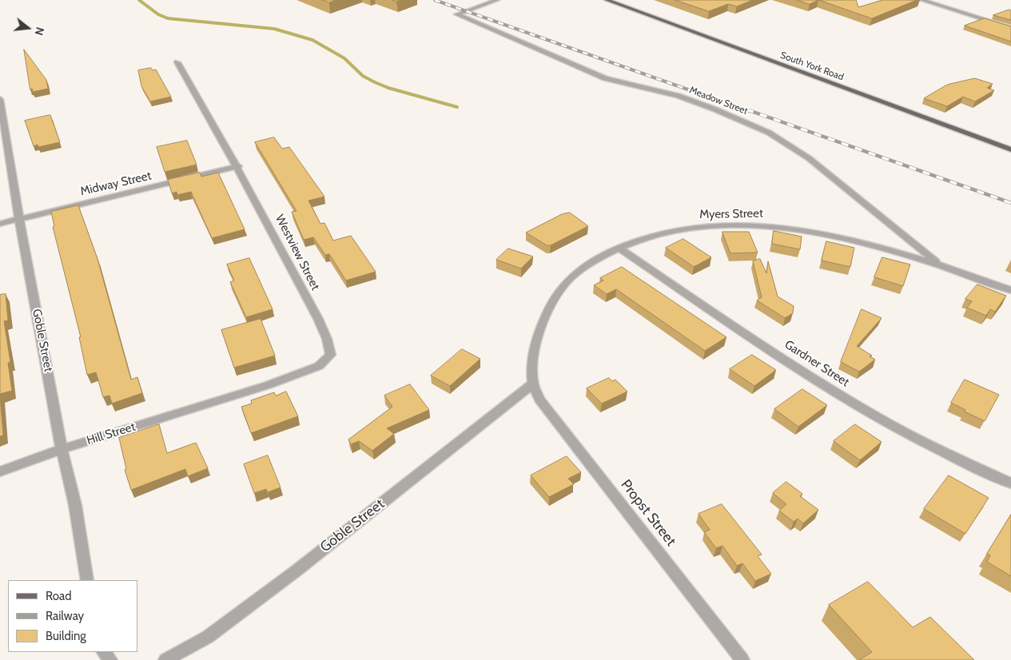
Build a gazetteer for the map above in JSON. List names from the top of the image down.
{
  "streets": {
    "main road": ["South York Road"],
    "street": [
      "Meadow Street",
      "Midway Street",
      "Myers Street",
      "Westview Street",
      "Goble Street",
      "Gardner Street",
      "Hill Street",
      "Propst Street"
    ]
  },
  "crossings": [
    ["Meadow Street", "Myers Street"],
    ["Midway Street", "Westview Street"],
    ["Midway Street", "Goble Street"],
    ["Myers Street", "Goble Street"],
    ["Myers Street", "Gardner Street"],
    ["Myers Street", "Propst Street"],
    ["Westview Street", "Hill Street"],
    ["Goble Street", "Hill Street"],
    ["Goble Street", "Propst Street"]
  ],
  "legend": ["Road", "Railway", "Building"],
  "north": "right"
}
